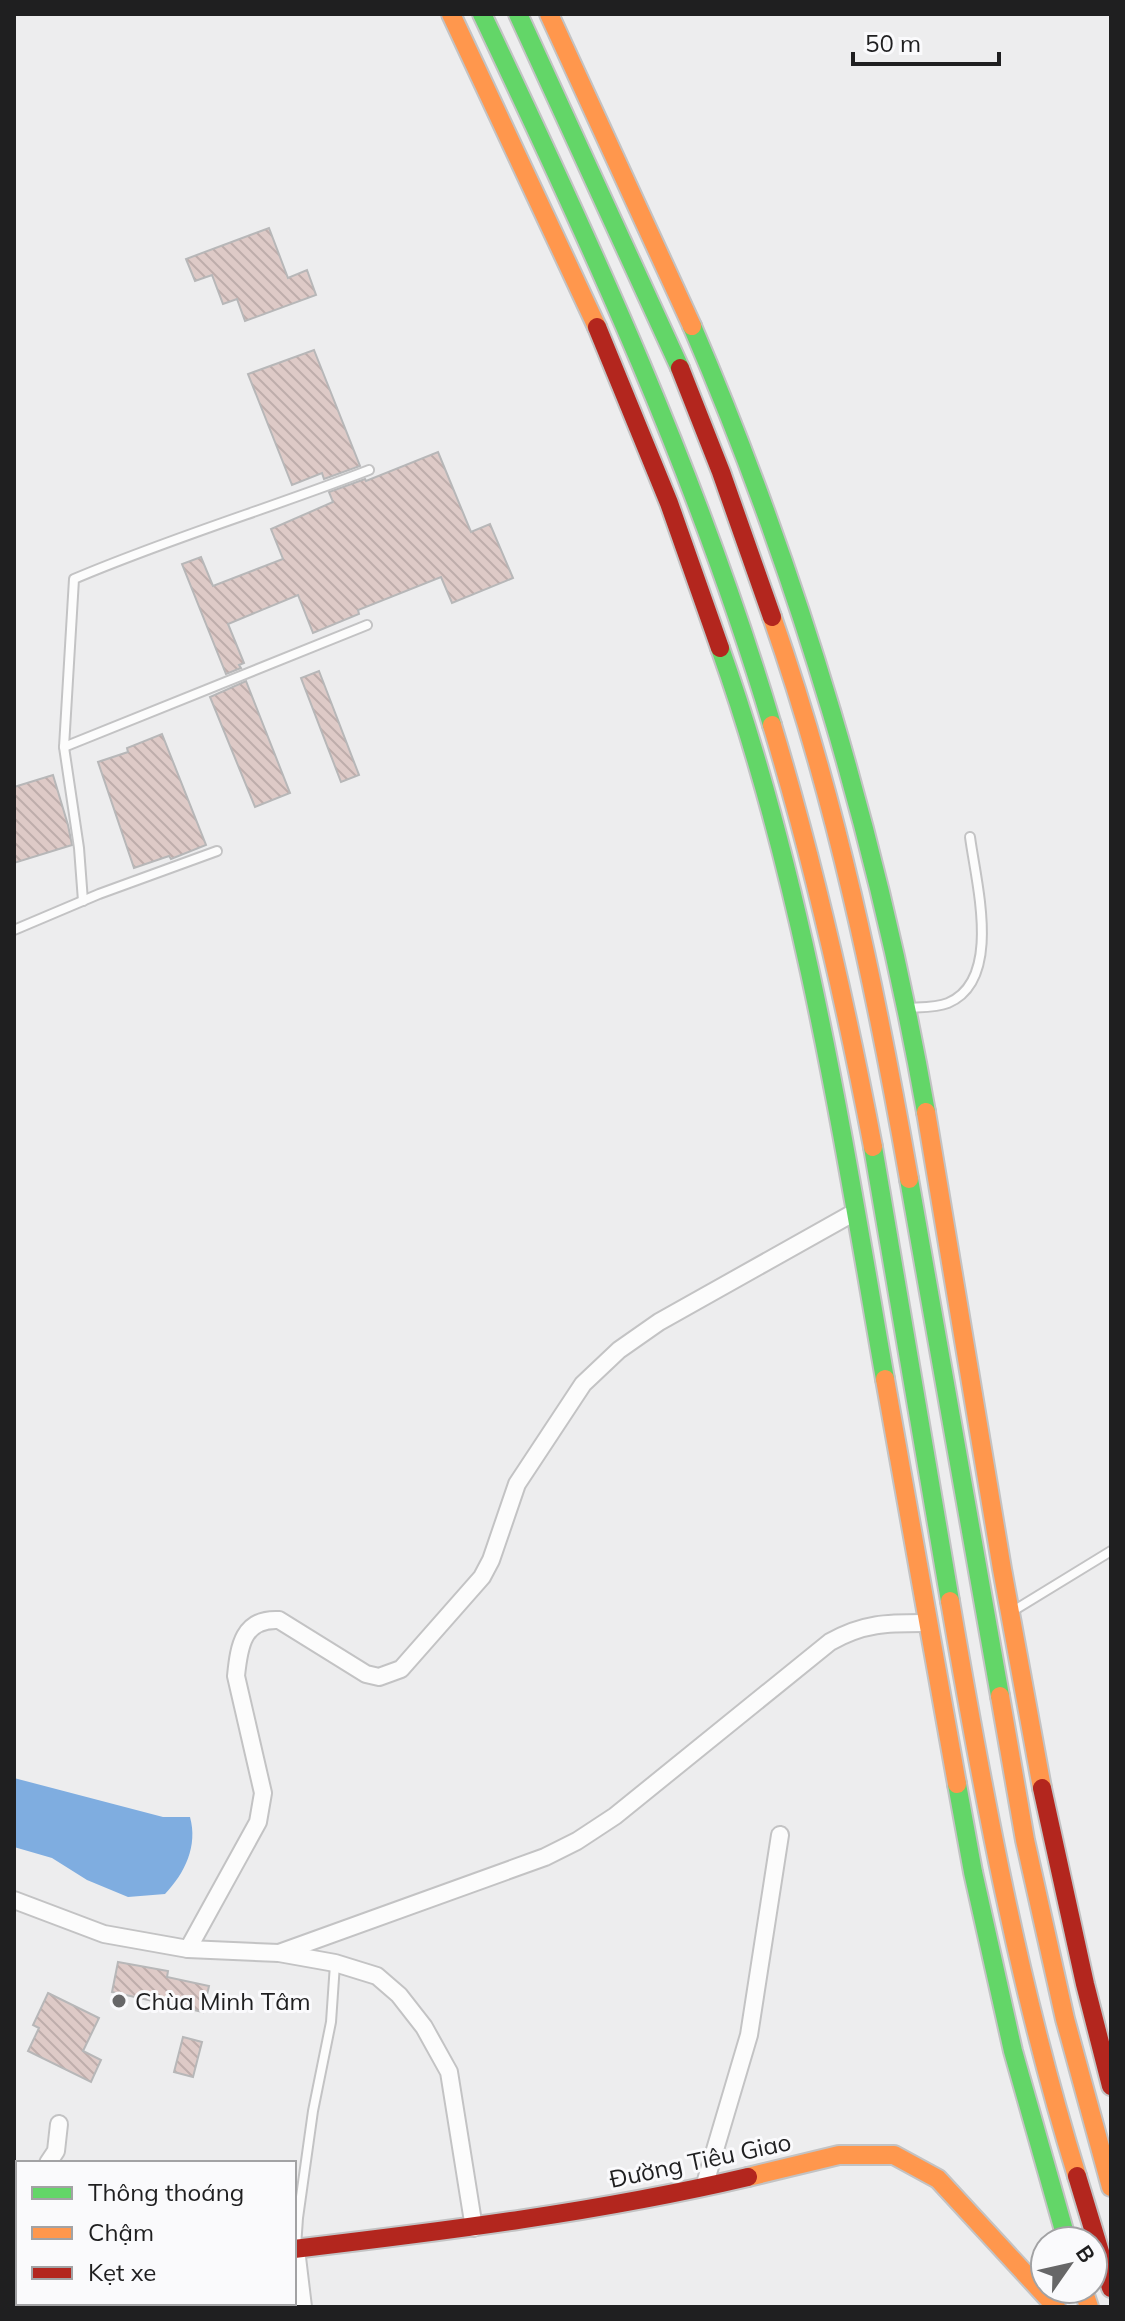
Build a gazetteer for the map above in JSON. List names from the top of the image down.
{
  "streets": {
    "street": ["Đường Tiêu Giao"]
  },
  "places": ["Chùa Minh Tâm"],
  "legend": ["Thông thoáng", "Chậm", "Kẹt xe"],
  "scale_bar": "50 m",
  "north": "top right"
}
